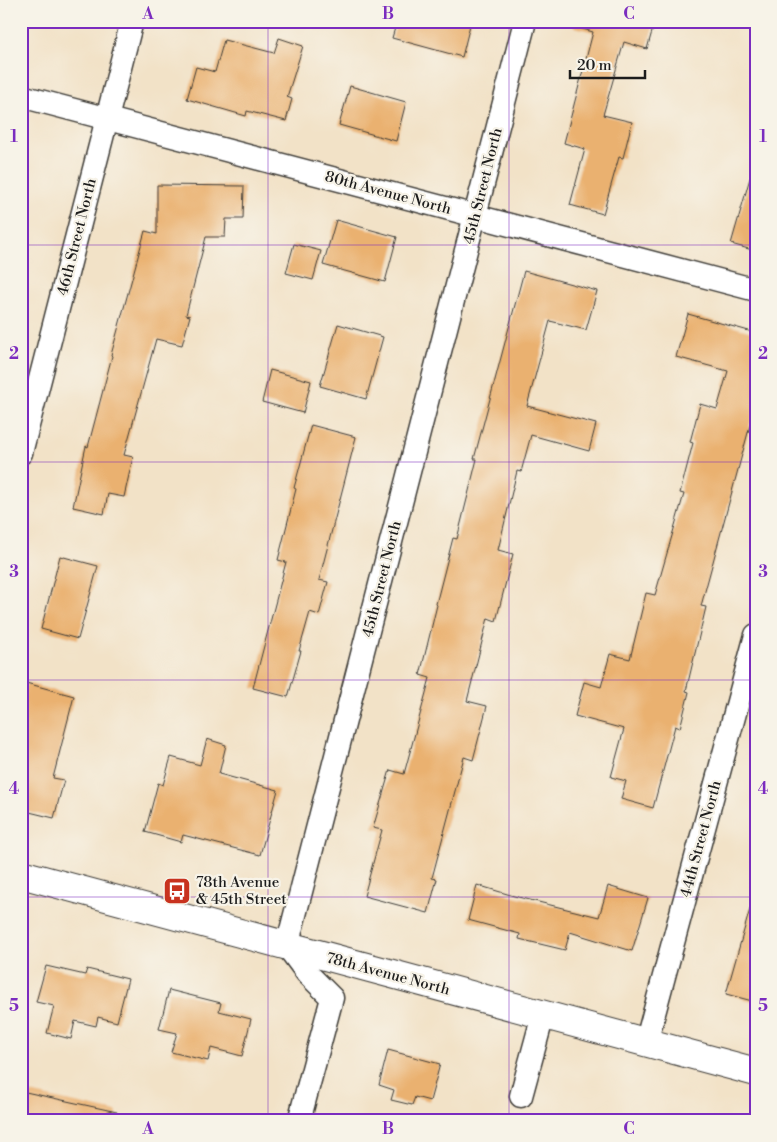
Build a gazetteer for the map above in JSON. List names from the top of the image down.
{
  "streets": {
    "street": [
      "45th Street North",
      "80th Avenue North",
      "46th Street North",
      "44th Street North",
      "78th Avenue North"
    ]
  },
  "crossings": [
    ["45th Street North", "80th Avenue North"],
    ["45th Street North", "78th Avenue North"],
    ["80th Avenue North", "46th Street North"],
    ["44th Street North", "78th Avenue North"]
  ],
  "places": {
    "bus stop": ["78th Avenue & 45th Street"]
  },
  "scale_bar": "20 m",
  "grid": {
    "columns": ["A", "B", "C"],
    "rows": [
      "1",
      "2",
      "3",
      "4",
      "5"
    ]
  }
}
